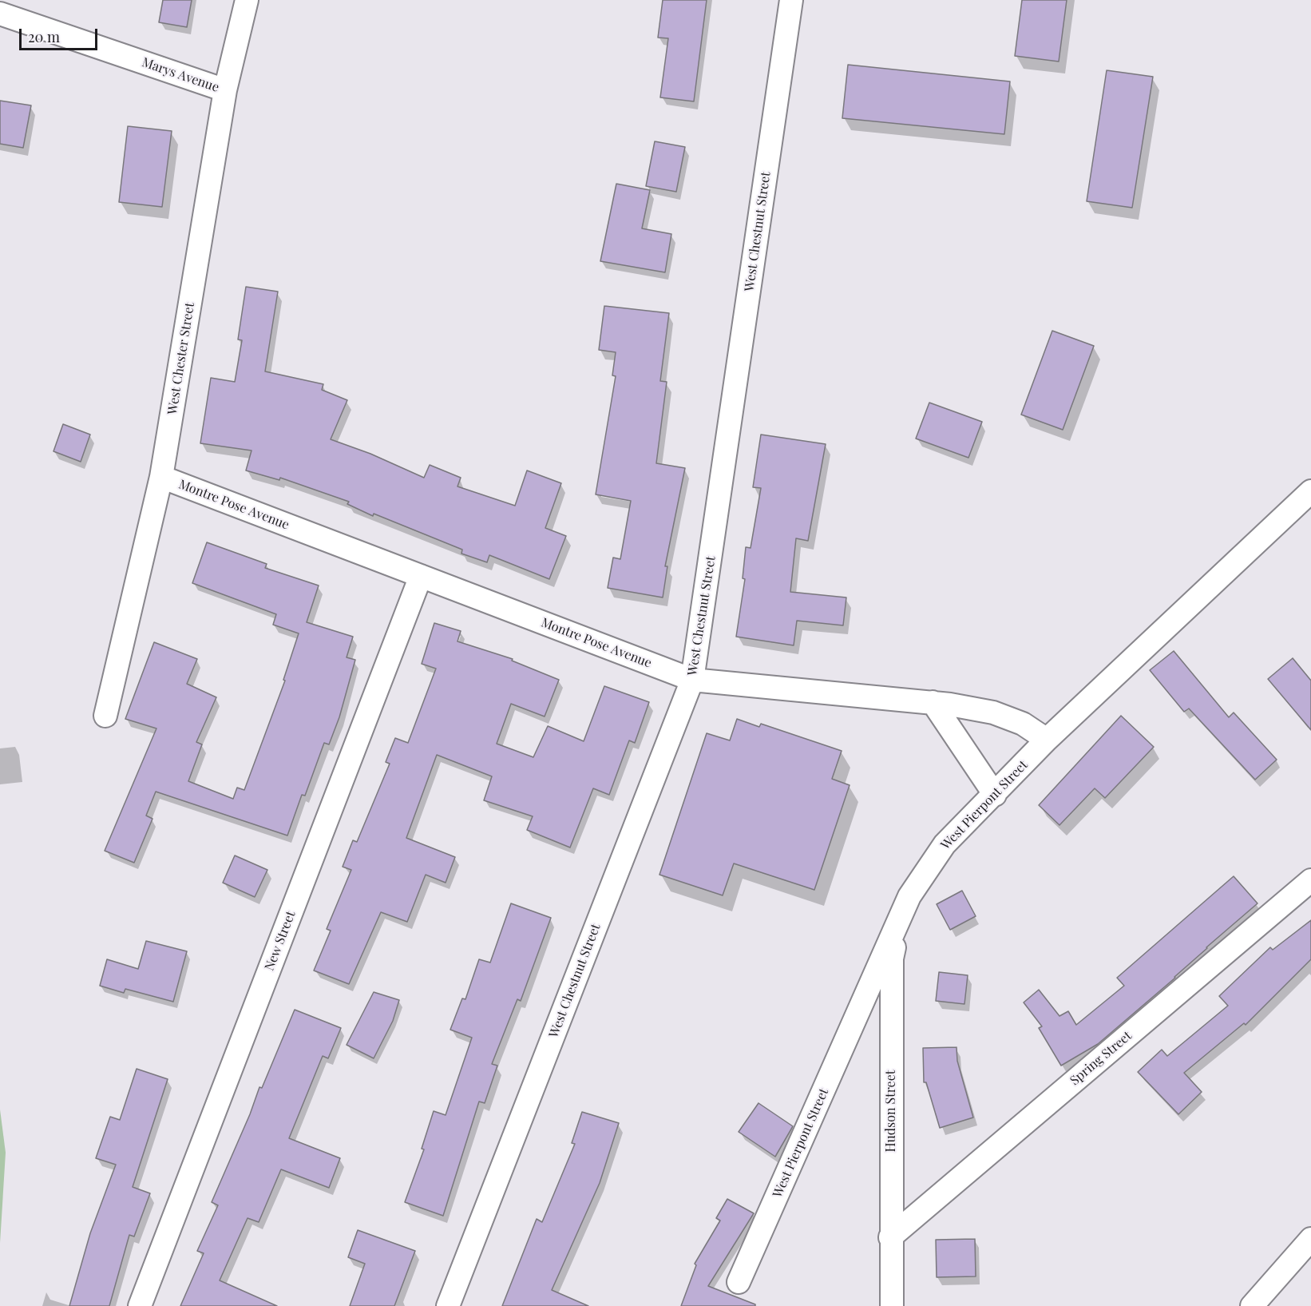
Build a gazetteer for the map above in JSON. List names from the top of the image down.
{
  "streets": {
    "street": [
      "Marys Avenue",
      "West Chestnut Street",
      "West Chester Street",
      "Montre Pose Avenue",
      "West Pierpont Street",
      "New Street",
      "Spring Street",
      "Hudson Street"
    ]
  },
  "crossings": [
    ["Marys Avenue", "West Chester Street"],
    ["West Chestnut Street", "Montre Pose Avenue"],
    ["West Chester Street", "Montre Pose Avenue"],
    ["Montre Pose Avenue", "West Pierpont Street"],
    ["Montre Pose Avenue", "New Street"],
    ["West Pierpont Street", "Hudson Street"],
    ["Spring Street", "Hudson Street"]
  ],
  "scale_bar": "20 m"
}
